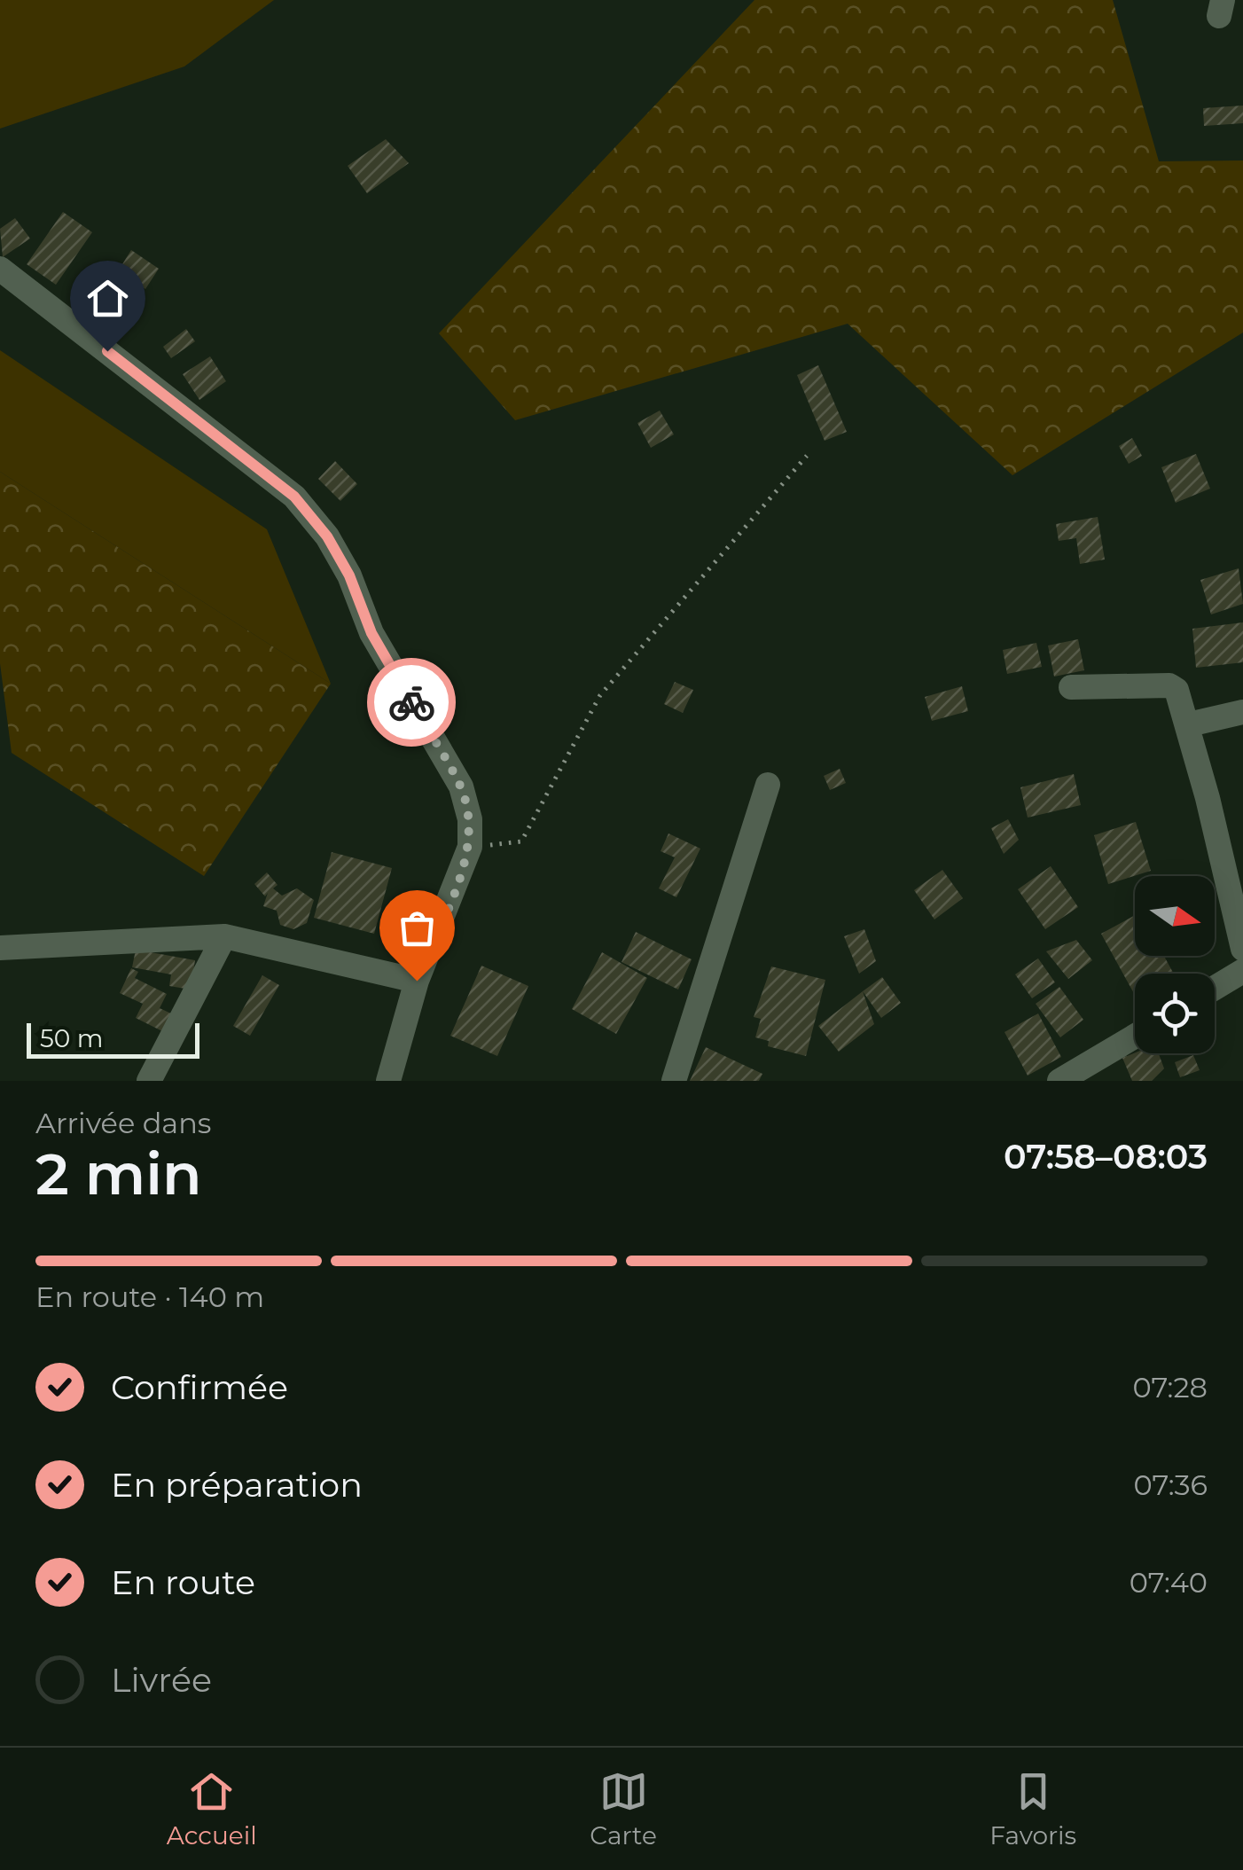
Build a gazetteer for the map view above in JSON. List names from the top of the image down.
{
  "scale_bar": "50 m",
  "north": "right",
  "page": {
    "scale": "50 m",
    "heading": ["2 min", "Arrivée dans", "07:58–08:03"],
    "bar": "En route · 140 m",
    "list": [
      ["Confirmée", "07:28"],
      ["En préparation", "07:36"],
      ["En route", "07:40"],
      "Livrée"
    ],
    "tabs": ["Accueil", "Carte", "Favoris"]
  }
}
